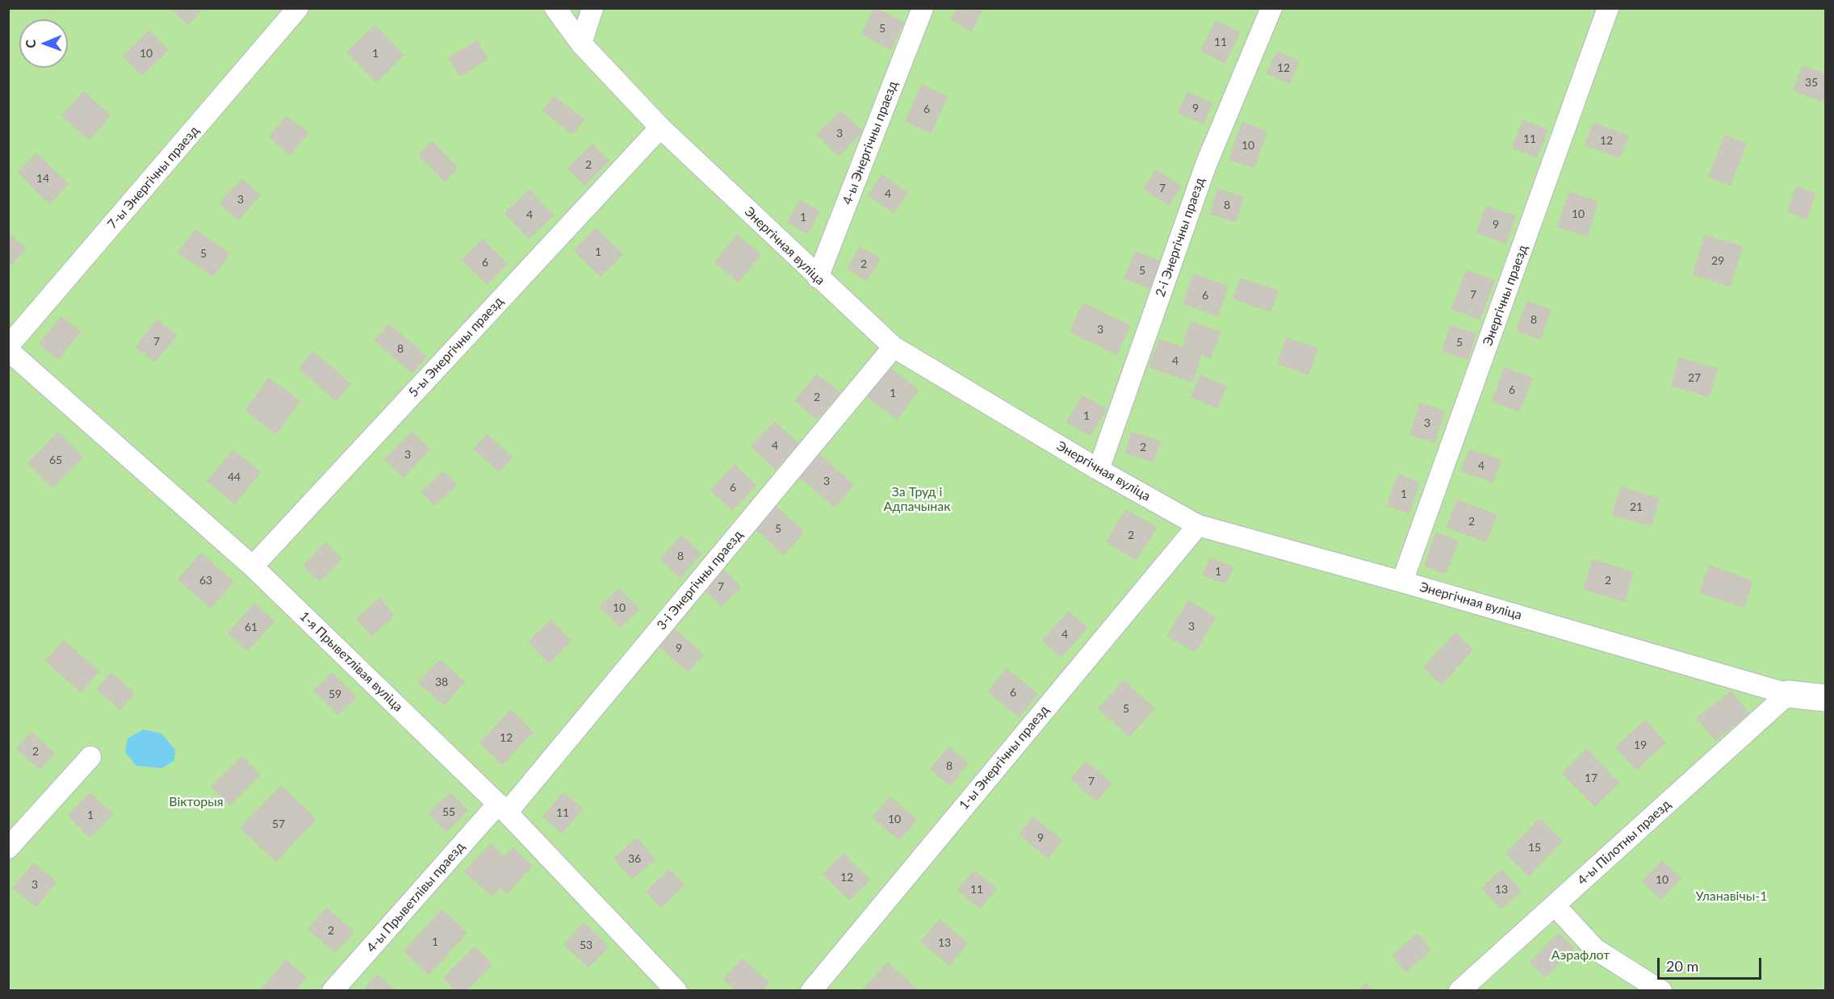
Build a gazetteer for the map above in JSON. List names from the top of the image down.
{
  "streets": {
    "lane": [
      "4-ы Энергічны праезд",
      "7-ы Энергічны праезд",
      "2-і Энергічны праезд",
      "Энергічная вуліца",
      "Энергічны праезд",
      "5-ы Энергічны праезд",
      "3-і Энергічны праезд",
      "1-я Прыветлівая вуліца",
      "1-ы Энергічны праезд",
      "4-ы Пілотны праезд",
      "4-ы Прыветлівы праезд"
    ]
  },
  "crossings": [
    ["4-ы Энергічны праезд", "Энергічная вуліца"],
    ["2-і Энергічны праезд", "Энергічная вуліца"],
    ["Энергічная вуліца", "Энергічны праезд"],
    ["Энергічная вуліца", "5-ы Энергічны праезд"],
    ["Энергічная вуліца", "3-і Энергічны праезд"],
    ["Энергічная вуліца", "1-ы Энергічны праезд"],
    ["Энергічная вуліца", "4-ы Пілотны праезд"],
    ["5-ы Энергічны праезд", "1-я Прыветлівая вуліца"],
    ["3-і Энергічны праезд", "1-я Прыветлівая вуліца"],
    ["3-і Энергічны праезд", "4-ы Прыветлівы праезд"],
    ["1-я Прыветлівая вуліца", "4-ы Прыветлівы праезд"]
  ],
  "parks": [
    "За Труд і Адпачынак",
    "Вікторыя",
    "Уланавічы-1",
    "Аэрафлот"
  ],
  "house_numbers": [
    "5",
    "11",
    "10",
    "1",
    "12",
    "35",
    "9",
    "6",
    "3",
    "11",
    "12",
    "10",
    "2",
    "14",
    "7",
    "4",
    "3",
    "8",
    "10",
    "4",
    "1",
    "9",
    "1",
    "5",
    "29",
    "6",
    "2",
    "5",
    "7",
    "6",
    "8",
    "3",
    "7",
    "5",
    "8",
    "4",
    "27",
    "6",
    "1",
    "2",
    "1",
    "3",
    "4",
    "2",
    "3",
    "65",
    "4",
    "44",
    "3",
    "6",
    "1",
    "21",
    "2",
    "5",
    "2",
    "8",
    "1",
    "63",
    "2",
    "7",
    "10",
    "3",
    "61",
    "4",
    "9",
    "38",
    "6",
    "59",
    "5",
    "12",
    "19",
    "2",
    "8",
    "17",
    "7",
    "55",
    "11",
    "1",
    "10",
    "57",
    "9",
    "15",
    "36",
    "12",
    "10",
    "3",
    "11",
    "13",
    "2",
    "1",
    "13",
    "53"
  ],
  "scale_bar": "20 m",
  "north": "left"
}
